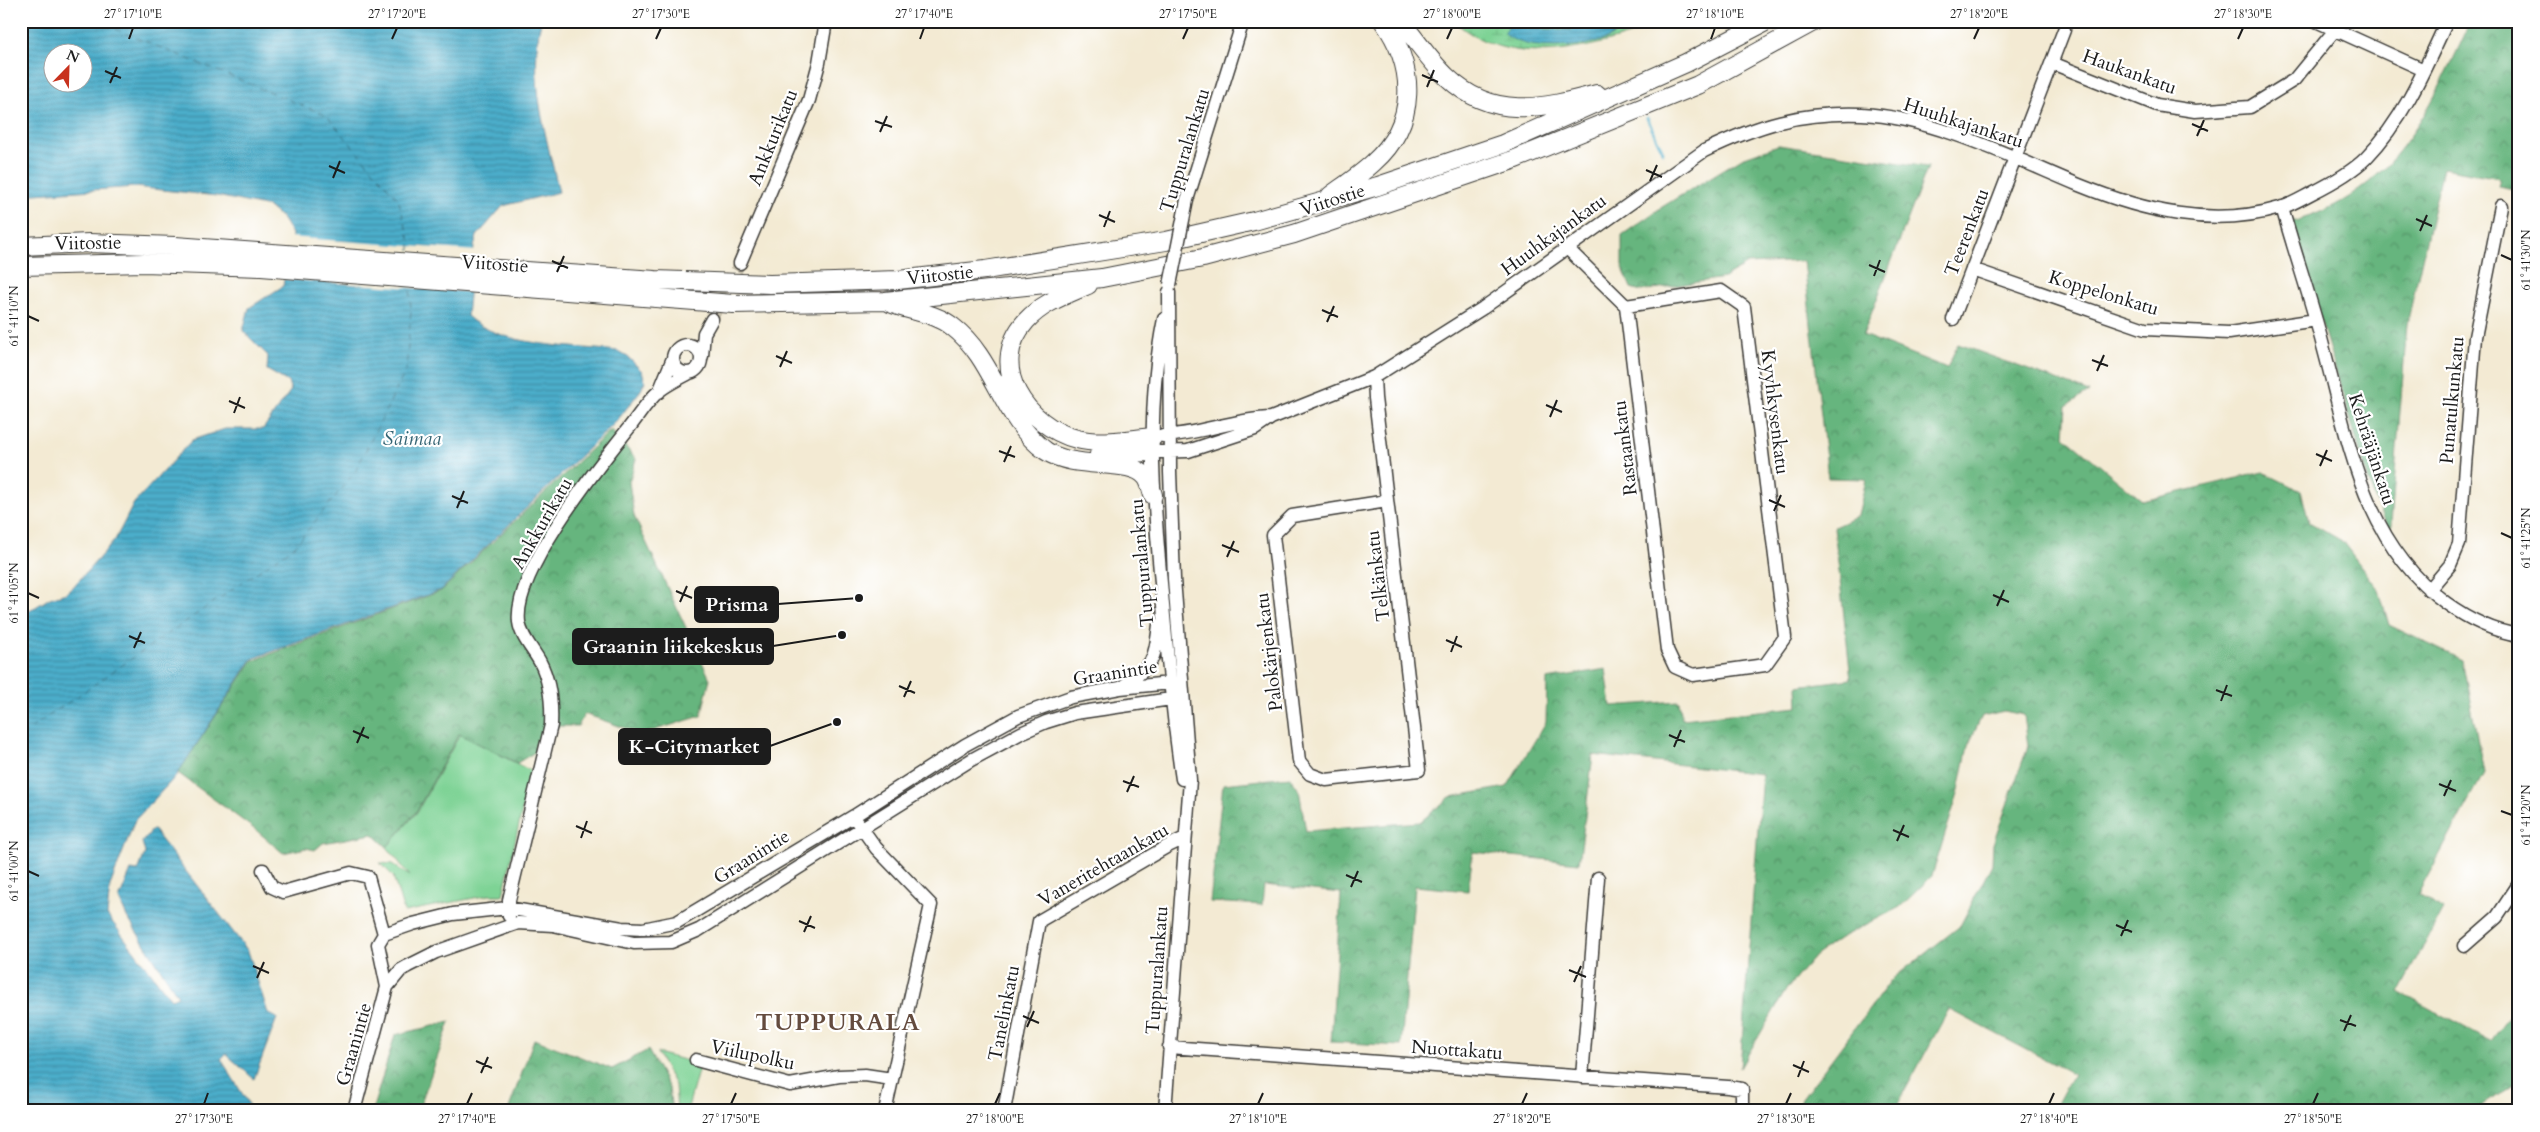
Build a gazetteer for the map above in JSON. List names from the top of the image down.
{
  "streets": {
    "highway": ["Viitostie"],
    "street": [
      "Haukankatu",
      "Huuhkajankatu",
      "Ankkurikatu",
      "Tuppuralankatu",
      "Teerenkatu",
      "Koppelonkatu",
      "Punatulkunkatu",
      "Kyyhkysenkatu",
      "Rastaankatu",
      "Kehrääjänkatu",
      "Telkänkatu",
      "Palokärjenkatu",
      "Graanintie",
      "Vaneritehtaankatu",
      "Tanelinkatu",
      "Nuottakatu",
      "Viilupolku"
    ]
  },
  "crossings": [
    ["Haukankatu", "Teerenkatu"],
    ["Huuhkajankatu", "Tuppuralankatu"],
    ["Huuhkajankatu", "Teerenkatu"],
    ["Huuhkajankatu", "Kehrääjänkatu"],
    ["Huuhkajankatu", "Telkänkatu"],
    ["Ankkurikatu", "Graanintie"],
    ["Tuppuralankatu", "Graanintie"],
    ["Tuppuralankatu", "Vaneritehtaankatu"],
    ["Tuppuralankatu", "Nuottakatu"],
    ["Teerenkatu", "Koppelonkatu"],
    ["Koppelonkatu", "Kehrääjänkatu"],
    ["Punatulkunkatu", "Kehrääjänkatu"],
    ["Kyyhkysenkatu", "Rastaankatu"],
    ["Telkänkatu", "Palokärjenkatu"],
    ["Vaneritehtaankatu", "Tanelinkatu"]
  ],
  "districts": ["TUPPURALA"],
  "water": ["Saimaa"],
  "places": ["Prisma", "Graanin liikekeskus", "K-Citymarket"],
  "north": "top right",
  "coordinates": [
    "27°17'10\"E",
    "27°17'20\"E",
    "27°17'30\"E",
    "27°17'40\"E",
    "27°17'50\"E",
    "27°18'00\"E",
    "27°18'10\"E",
    "27°18'20\"E",
    "27°18'30\"E",
    "61°41'30\"N",
    "61°41'10\"N",
    "61°41'25\"N",
    "61°41'05\"N",
    "61°41'20\"N",
    "61°41'00\"N",
    "27°18'40\"E",
    "27°18'50\"E"
  ]
}
